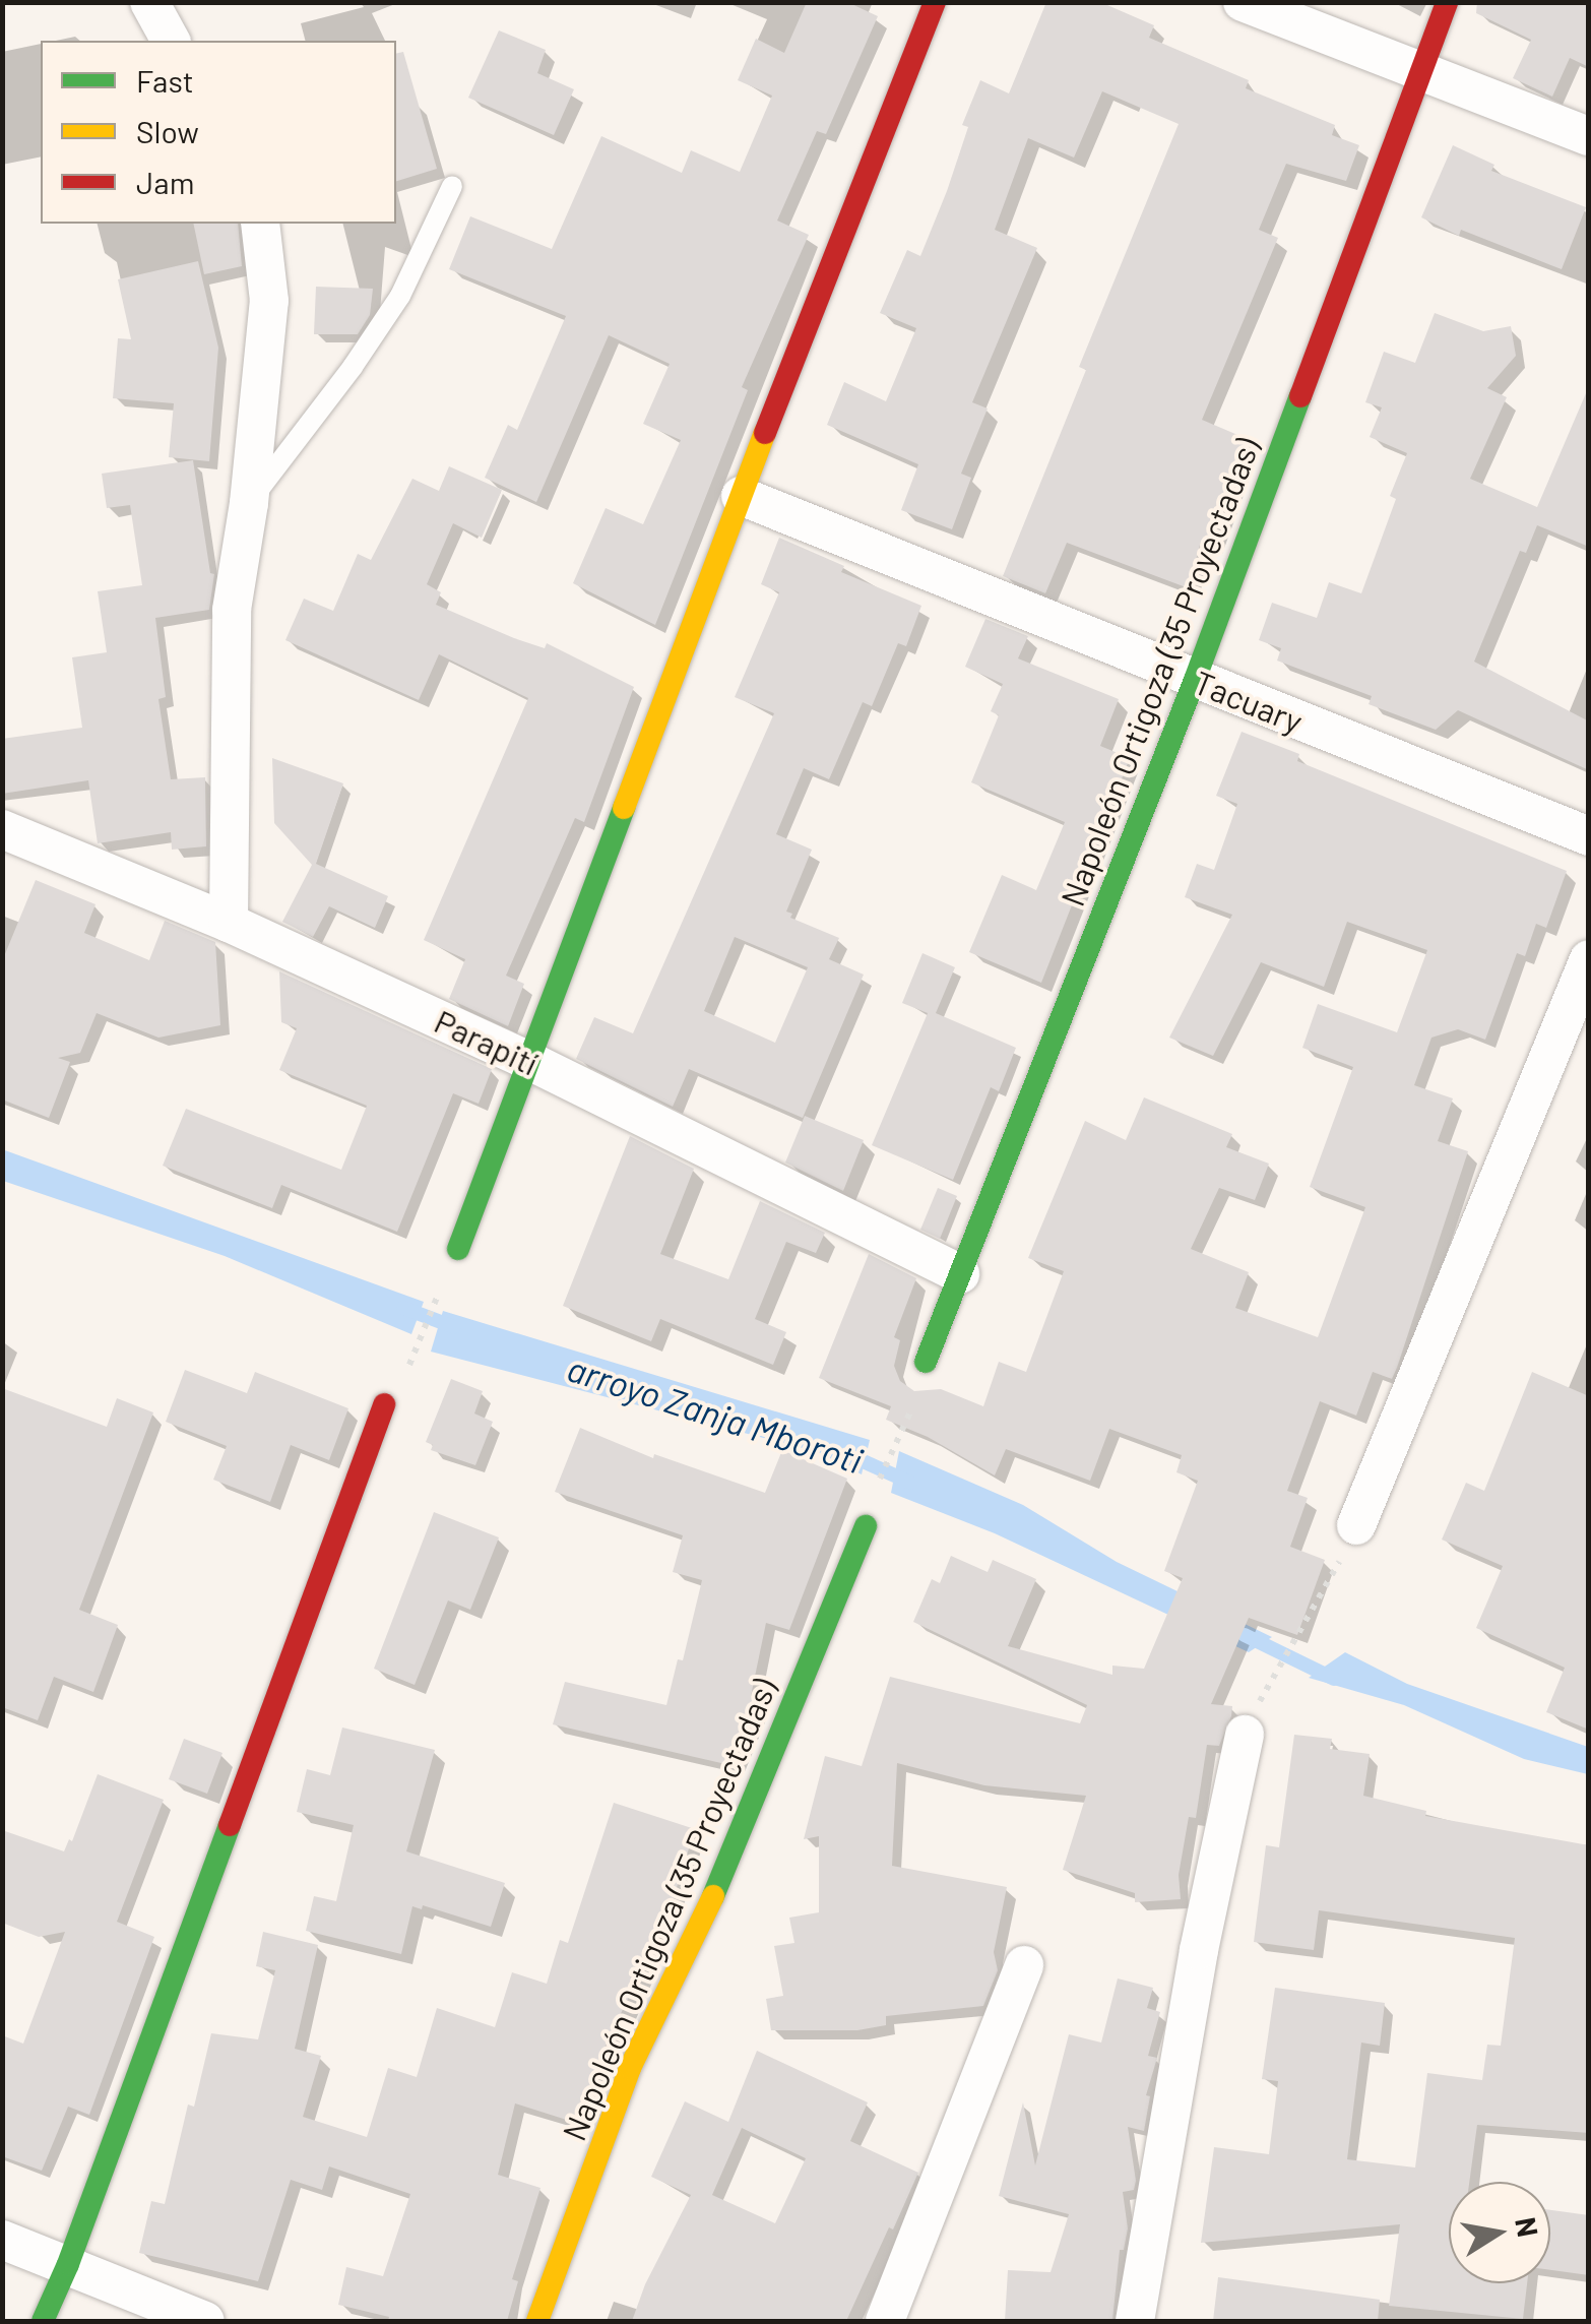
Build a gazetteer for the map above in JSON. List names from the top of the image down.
{
  "streets": {
    "street": ["Napoleón Ortigoza (35 Proyectadas)", "Tacuary", "Parapití"]
  },
  "crossings": [
    ["Napoleón Ortigoza (35 Proyectadas)", "Tacuary"],
    ["Napoleón Ortigoza (35 Proyectadas)", "Parapití"]
  ],
  "water": ["arroyo Zanja Mboroti"],
  "legend": ["Fast", "Slow", "Jam"],
  "north": "right"
}
